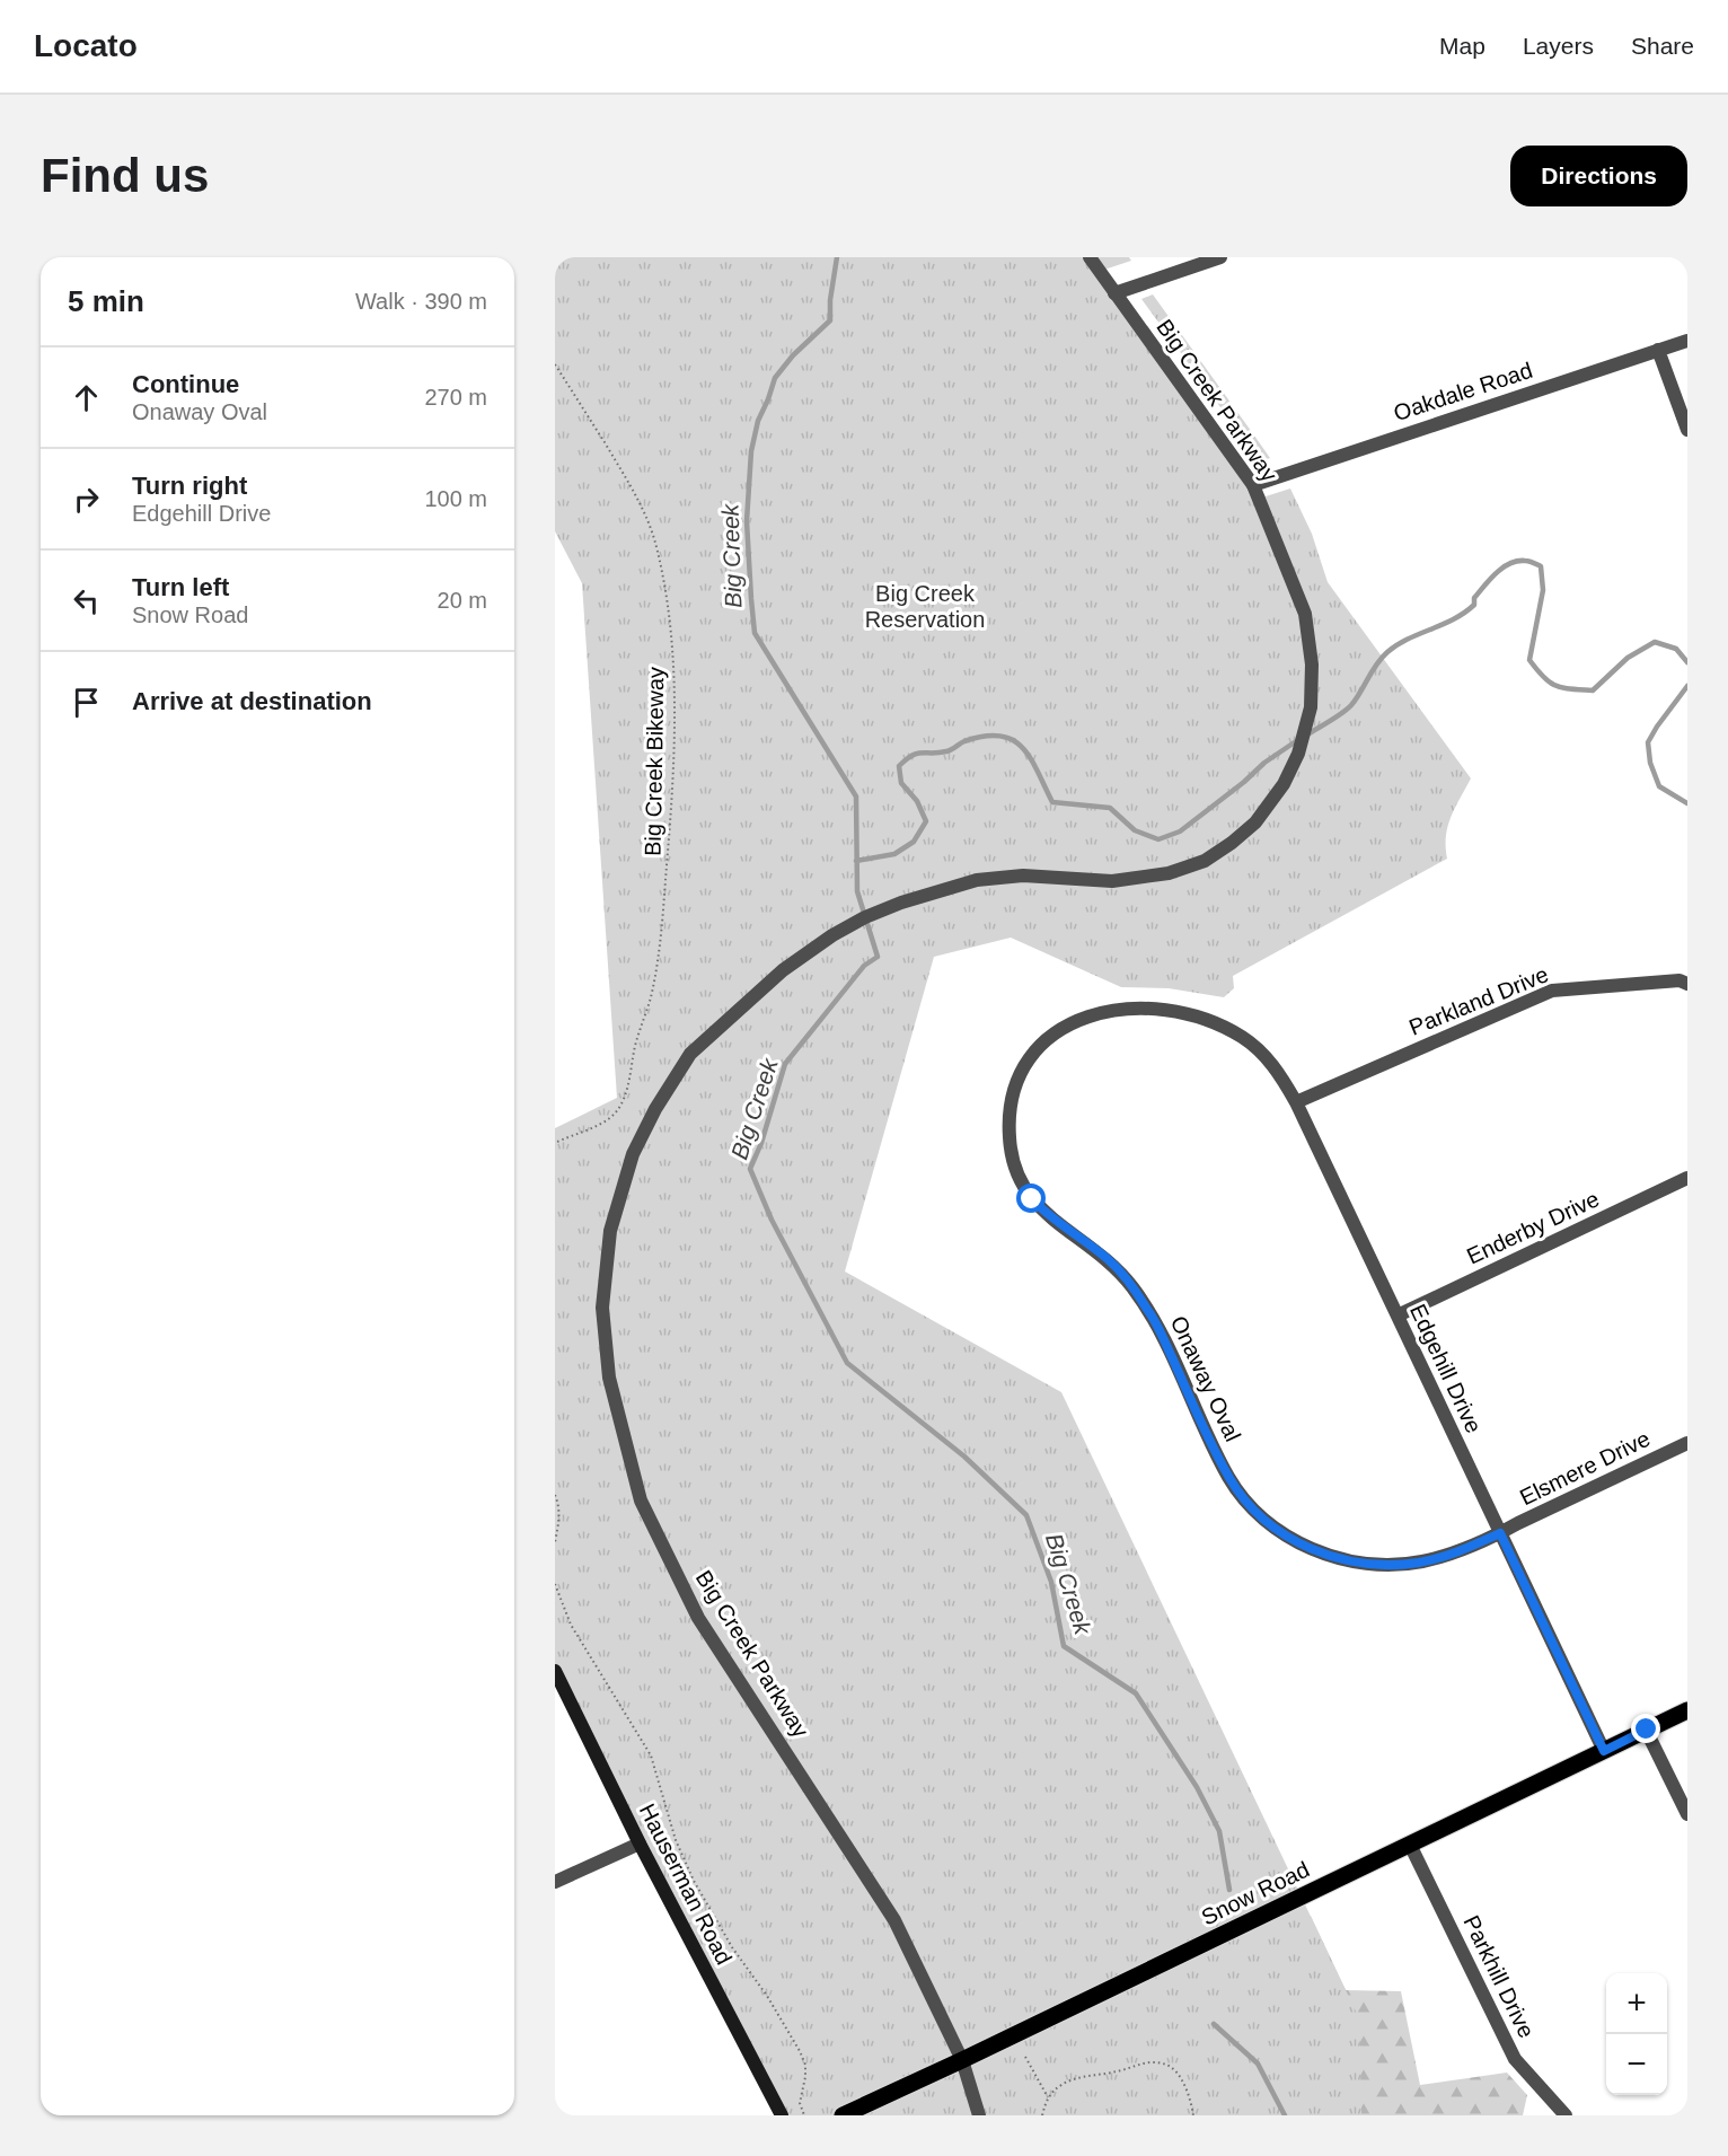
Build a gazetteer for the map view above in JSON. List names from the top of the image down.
{
  "streets": {
    "main road": ["Hauserman Road", "Snow Road"],
    "street": [
      "Oakdale Road",
      "Big Creek Parkway",
      "Parkland Drive",
      "Enderby Drive",
      "Edgehill Drive",
      "Onaway Oval",
      "Elsmere Drive",
      "Parkhill Drive"
    ],
    "path": ["Big Creek Bikeway"]
  },
  "crossings": [
    ["Oakdale Road", "Big Creek Parkway"],
    ["Big Creek Parkway", "Snow Road"],
    ["Parkland Drive", "Edgehill Drive"],
    ["Enderby Drive", "Edgehill Drive"],
    ["Edgehill Drive", "Onaway Oval"],
    ["Edgehill Drive", "Elsmere Drive"],
    ["Edgehill Drive", "Snow Road"],
    ["Onaway Oval", "Elsmere Drive"],
    ["Snow Road", "Parkhill Drive"]
  ],
  "water": ["Big Creek"],
  "parks": ["Big Creek Reservation"],
  "page": {
    "header": "Locato",
    "nav": ["Map", "Layers", "Share"],
    "buttons": "Directions",
    "title": "Find us",
    "heading": ["5 min", "Walk · 390 m"],
    "list": [
      ["Continue", "Onaway Oval", "270 m"],
      ["Turn right", "Edgehill Drive", "100 m"],
      ["Turn left", "Snow Road", "20 m"],
      "Arrive at destination"
    ],
    "map_buttons": ["+", "−"]
  }
}
